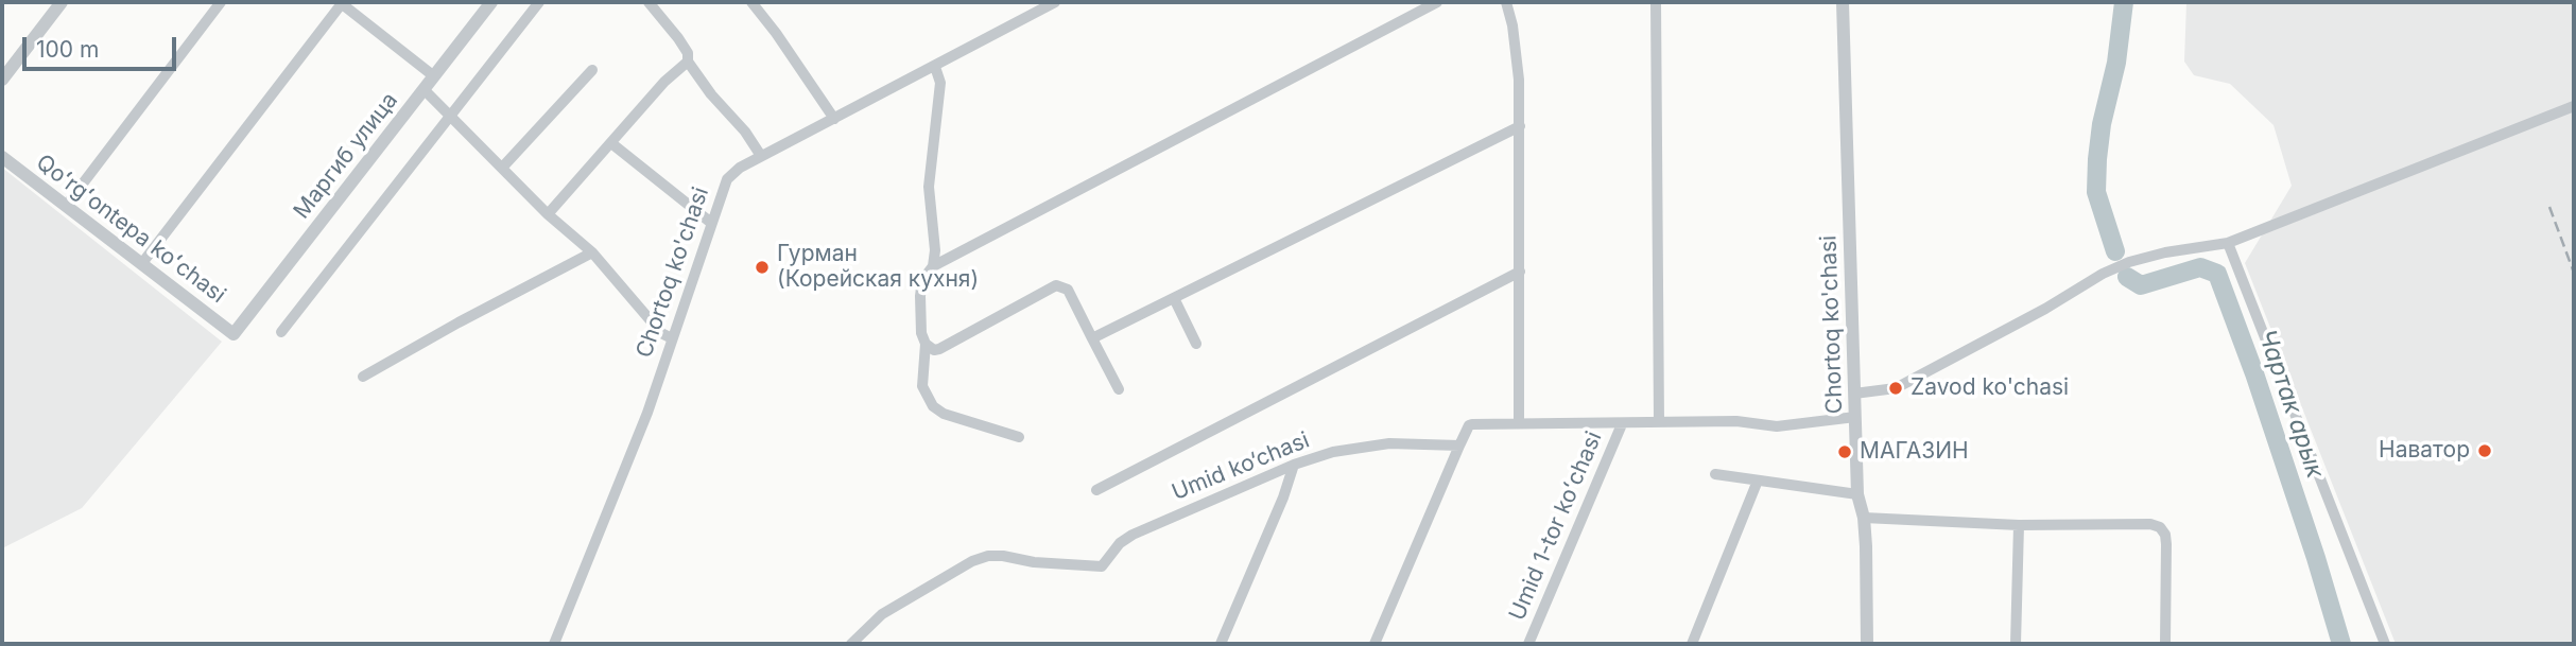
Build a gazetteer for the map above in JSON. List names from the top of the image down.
{
  "streets": {
    "street": [
      "Маргиб улица",
      "Qoʻrgʻontepa koʻchasi",
      "Chortoq ko'chasi",
      "Umid ko‘chasi",
      "Umid 1-tor koʻchasi"
    ]
  },
  "crossings": [
    ["Маргиб улица", "Qoʻrgʻontepa koʻchasi"]
  ],
  "water": ["Чартак арык"],
  "places": [
    "Гурман (Корейская кухня)",
    "Zavod ko'chasi",
    "Наватор",
    "МАГАЗИН"
  ],
  "scale_bar": "100 m"
}
